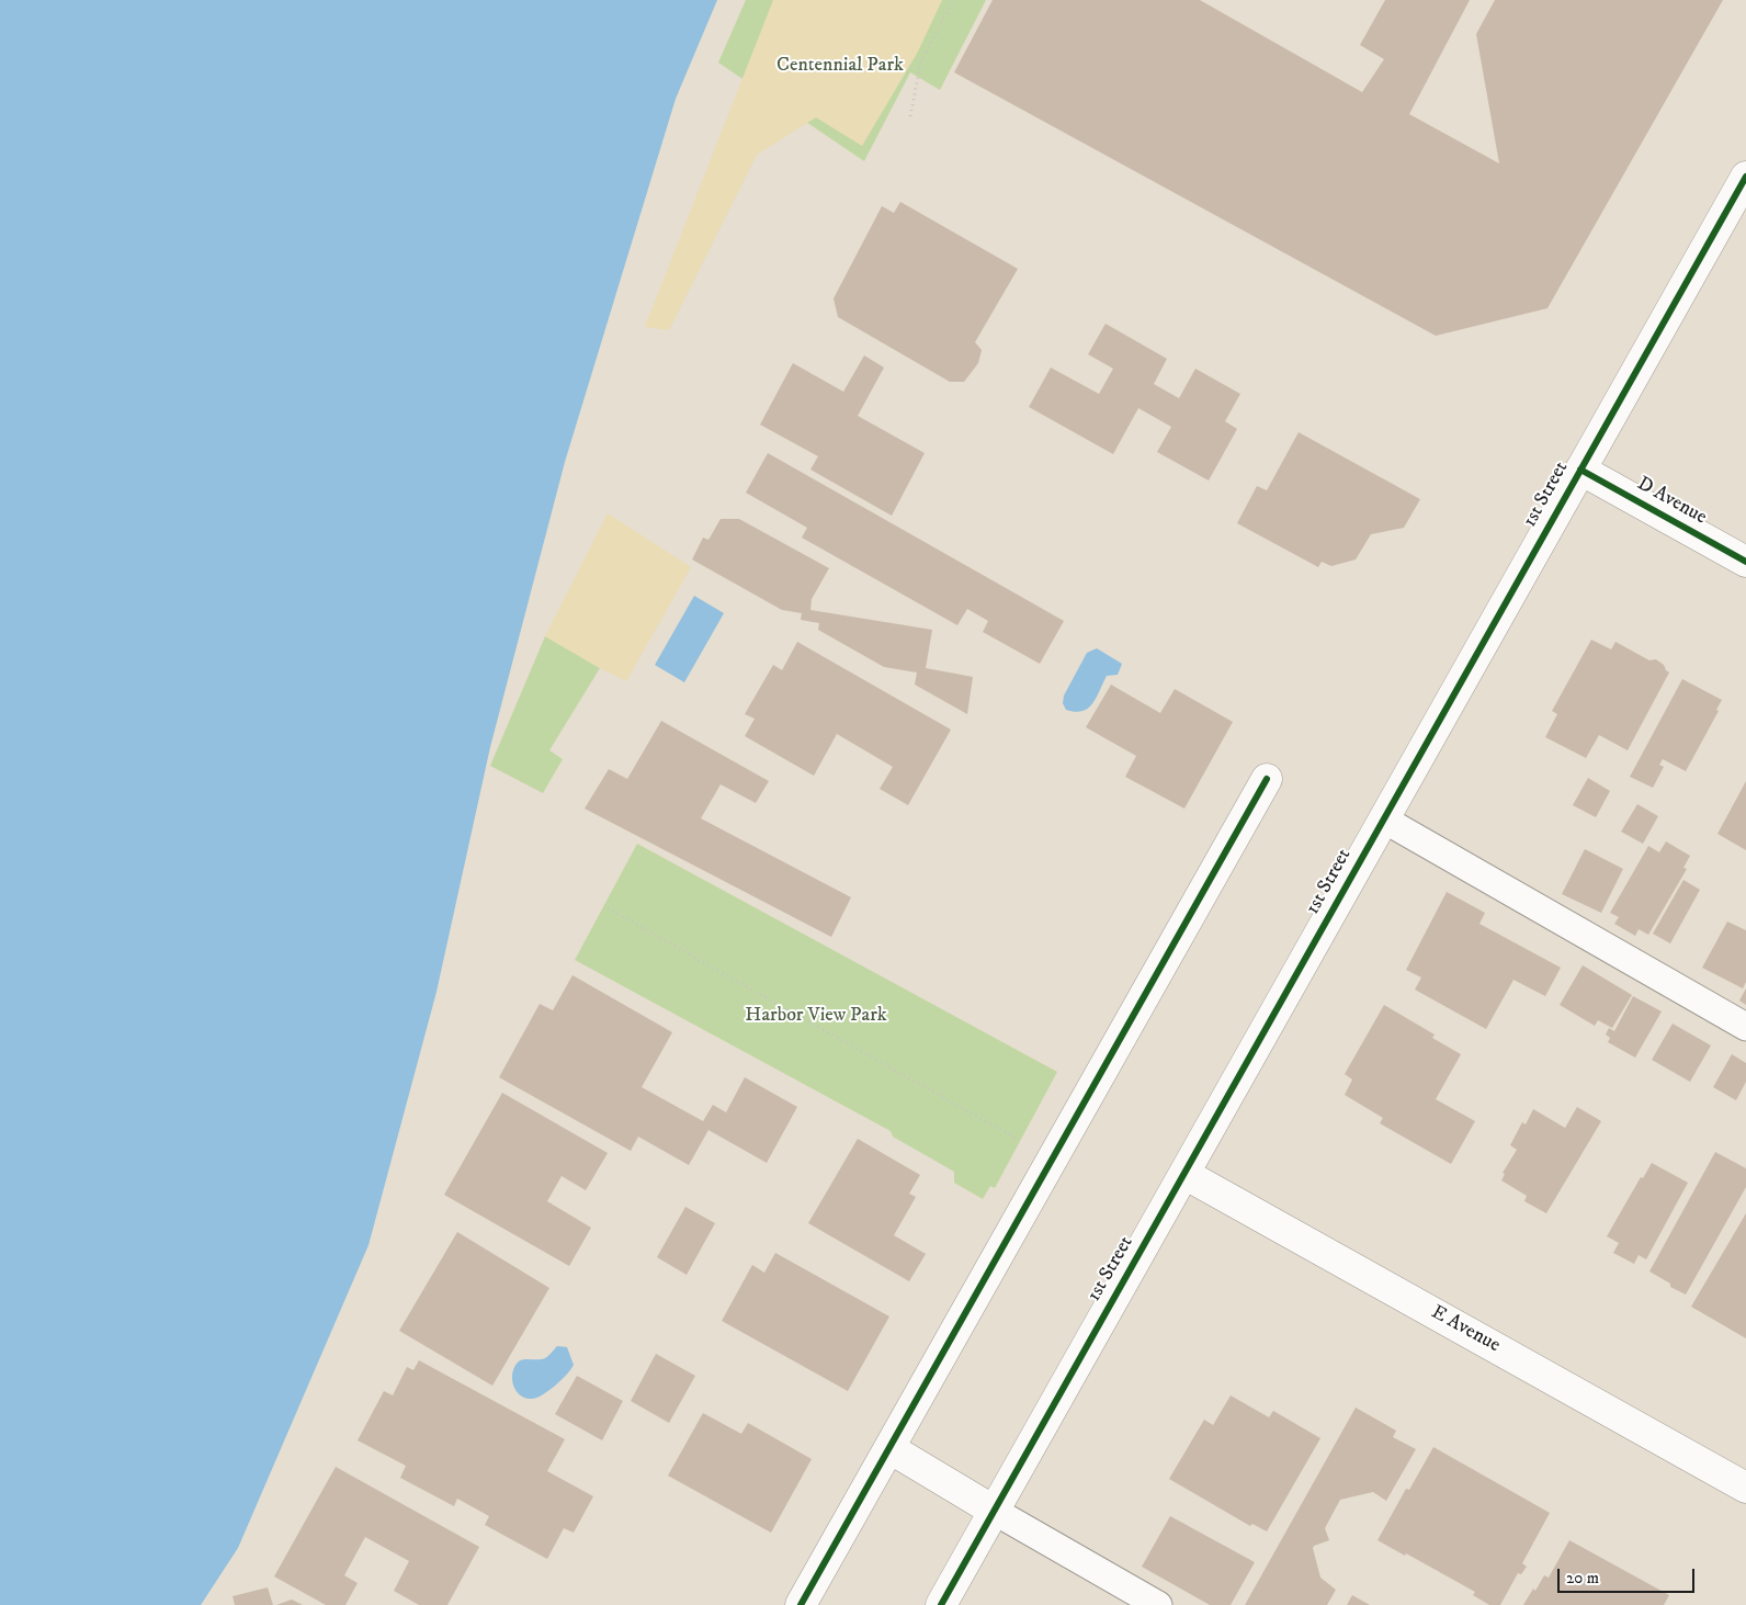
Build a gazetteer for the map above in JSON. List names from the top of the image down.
{
  "streets": {
    "street": ["1st Street", "D Avenue", "E Avenue"]
  },
  "crossings": [
    ["1st Street", "D Avenue"],
    ["1st Street", "E Avenue"]
  ],
  "parks": ["Centennial Park", "Harbor View Park"],
  "scale_bar": "20 m"
}
